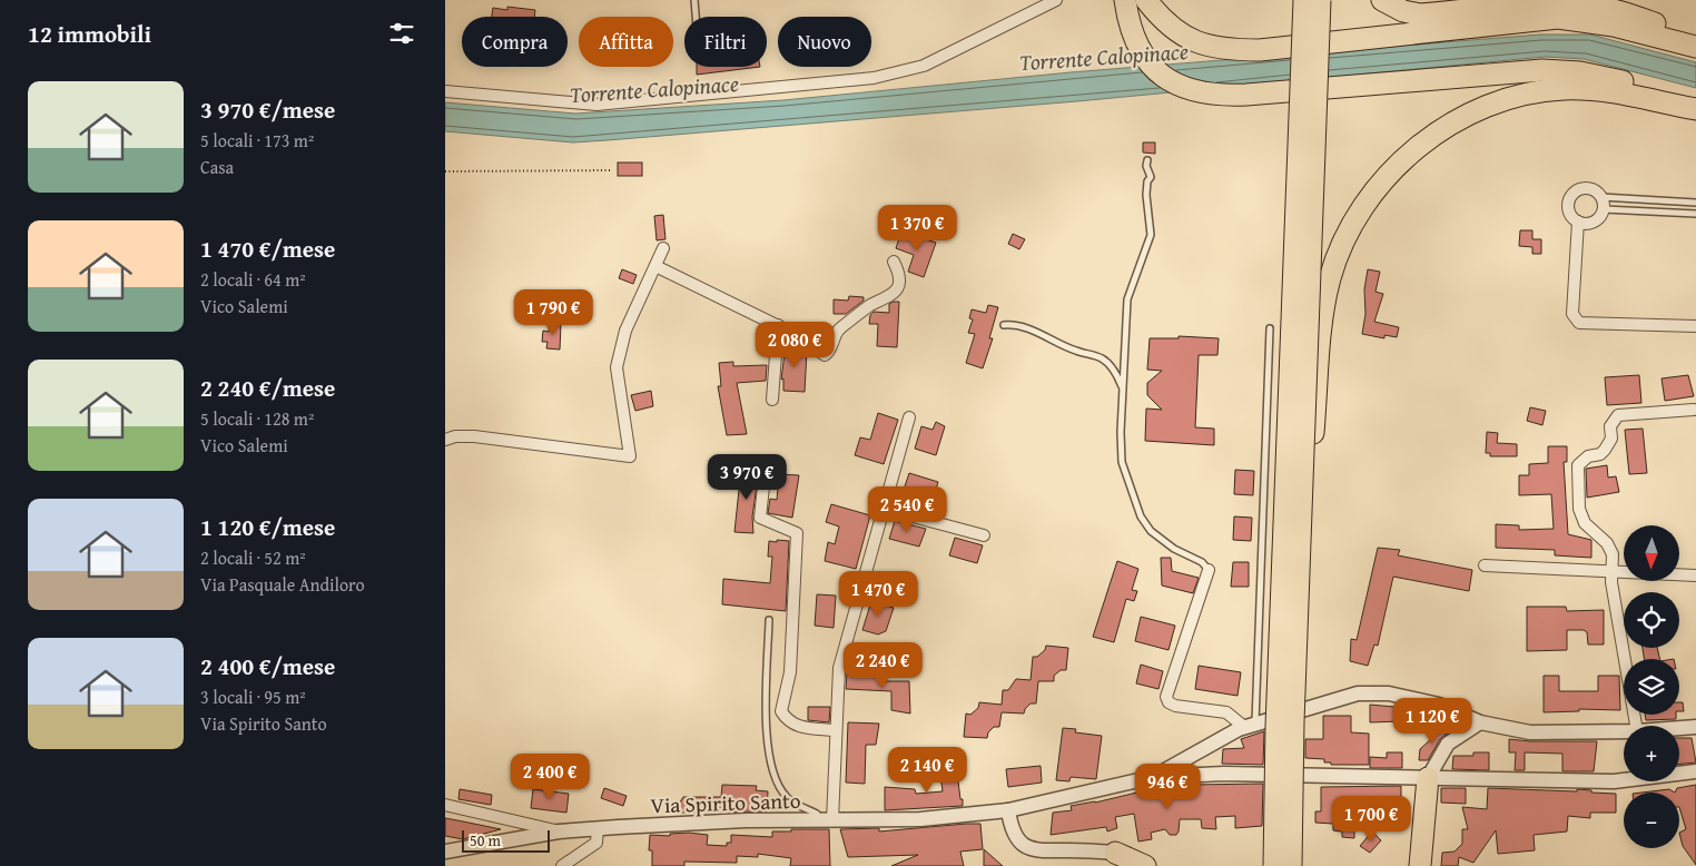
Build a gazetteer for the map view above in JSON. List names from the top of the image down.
{
  "streets": {
    "street": ["Via Spirito Santo"]
  },
  "water": ["Torrente Calopinace"],
  "scale_bar": "50 m",
  "north": "bottom",
  "page": {
    "heading": "12 immobili",
    "chip": [
      "Compra",
      "Affitta",
      "Filtri",
      "Nuovo"
    ],
    "list": [
      {
        "name": "3 970 €/mese",
        "note": "5 locali · 173 m² · Casa"
      },
      {
        "name": "1 470 €/mese",
        "note": "2 locali · 64 m² · Vico Salemi"
      },
      {
        "name": "2 240 €/mese",
        "note": "5 locali · 128 m² · Vico Salemi"
      },
      {
        "name": "1 120 €/mese",
        "note": "2 locali · 52 m² · Via Pasquale Andiloro"
      },
      {
        "name": "2 400 €/mese",
        "note": "3 locali · 95 m² · Via Spirito Santo"
      }
    ],
    "price": [
      "1 370 €",
      "1 790 €",
      "2 080 €",
      "3 970 €",
      "2 540 €",
      "1 470 €",
      "2 240 €",
      "1 120 €",
      "2 140 €",
      "2 400 €",
      "946 €",
      "1 700 €"
    ],
    "map_buttons": ["+", "−"],
    "scale": "50 m"
  }
}
